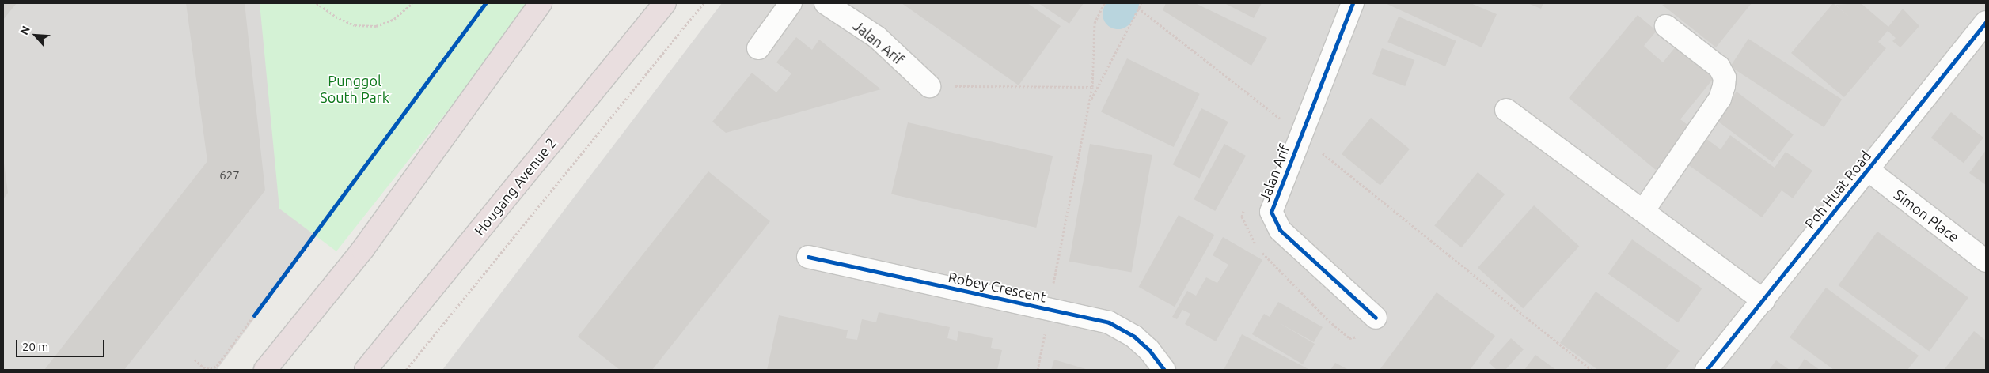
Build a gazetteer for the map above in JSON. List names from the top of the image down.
{
  "streets": {
    "highway": ["Hougang Avenue 2"],
    "street": [
      "Jalan Arif",
      "Poh Huat Road",
      "Simon Place",
      "Robey Crescent"
    ]
  },
  "crossings": [
    ["Poh Huat Road", "Simon Place"]
  ],
  "parks": ["Punggol South Park"],
  "house_numbers": ["627"],
  "scale_bar": "20 m",
  "north": "top left"
}
